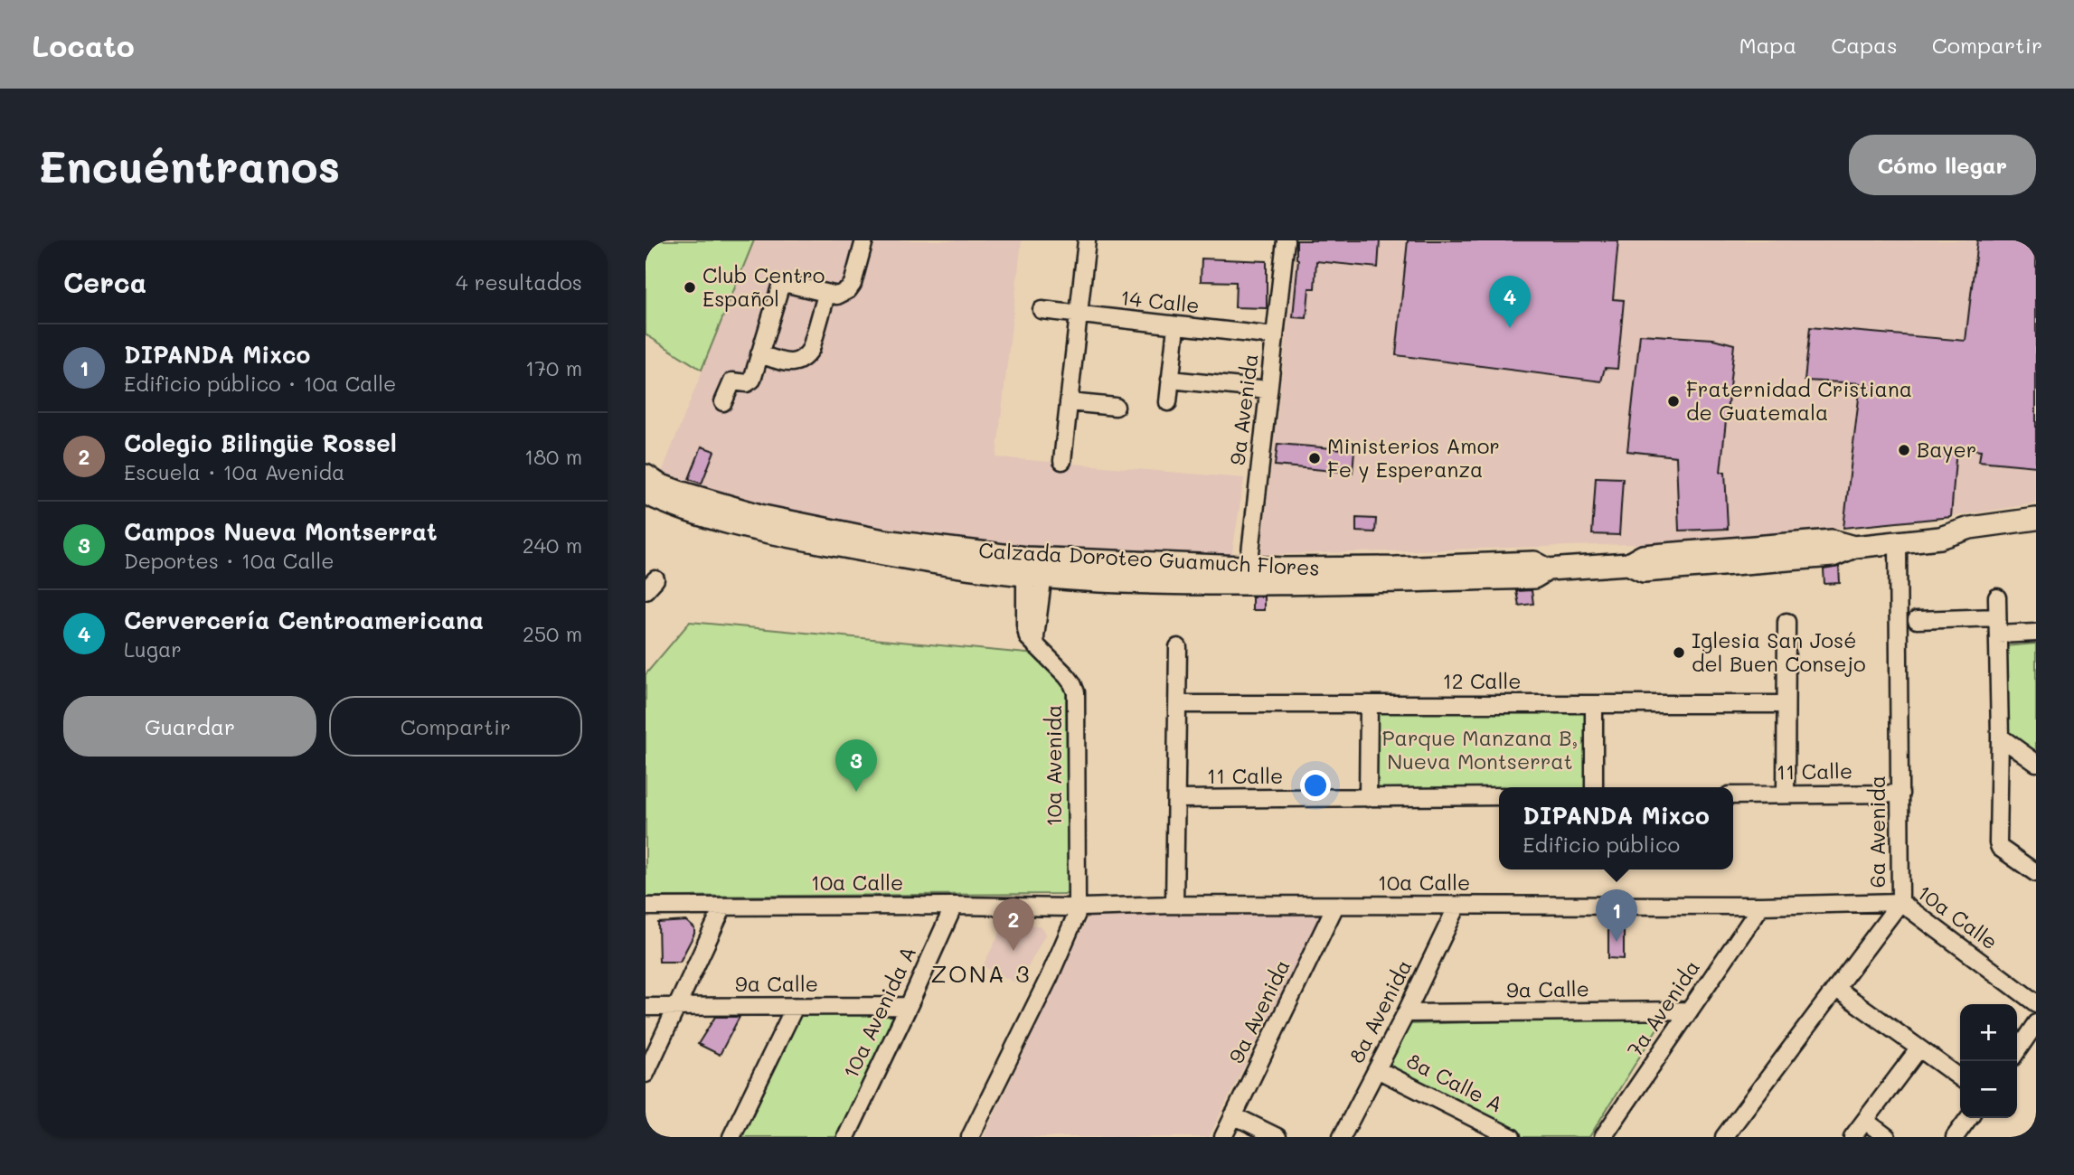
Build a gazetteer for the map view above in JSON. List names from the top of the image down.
{
  "streets": {
    "main road": ["Calzada Doroteo Guamuch Flores"],
    "street": [
      "14 Calle",
      "9a Avenida",
      "12 Calle",
      "10a Avenida",
      "11 Calle",
      "6a Avenida",
      "10a Calle",
      "9a Calle",
      "7a Avenida",
      "8a Avenida",
      "10a Avenida A",
      "8a Calle A"
    ]
  },
  "crossings": [
    ["14 Calle", "9a Avenida"],
    ["9a Avenida", "Calzada Doroteo Guamuch Flores"],
    ["9a Avenida", "10a Calle"],
    ["Calzada Doroteo Guamuch Flores", "10a Avenida"],
    ["Calzada Doroteo Guamuch Flores", "6a Avenida"],
    ["10a Avenida", "10a Calle"],
    ["11 Calle", "6a Avenida"],
    ["6a Avenida", "10a Calle"],
    ["10a Calle", "7a Avenida"],
    ["10a Calle", "8a Avenida"],
    ["10a Calle", "10a Avenida A"],
    ["9a Calle", "7a Avenida"],
    ["9a Calle", "8a Avenida"],
    ["9a Calle", "10a Avenida A"],
    ["8a Avenida", "8a Calle A"]
  ],
  "districts": ["ZONA 3"],
  "parks": ["Parque Manzana B, Nueva Montserrat"],
  "places": [
    "Club Centro Español",
    "Fraternidad Cristiana de Guatemala",
    "Bayer",
    "Ministerios Amor Fe y Esperanza",
    "Iglesia San José del Buen Consejo"
  ],
  "page": {
    "header": "Locato",
    "nav": ["Mapa", "Capas", "Compartir"],
    "buttons": [
      "Cómo llegar",
      ["Guardar", "Compartir"]
    ],
    "title": "Encuéntranos",
    "heading": ["Cerca", "4 resultados"],
    "pins": [
      "4",
      "3",
      "1",
      "2"
    ],
    "list": [
      {
        "mark": "1",
        "name": "DIPANDA Mixco",
        "note": "Edificio público · 10a Calle",
        "value": "170 m"
      },
      {
        "mark": "2",
        "name": "Colegio Bilingüe Rossel",
        "note": "Escuela · 10a Avenida",
        "value": "180 m"
      },
      {
        "mark": "3",
        "name": "Campos Nueva Montserrat",
        "note": "Deportes · 10a Calle",
        "value": "240 m"
      },
      {
        "mark": "4",
        "name": "Cervercería Centroamericana",
        "note": "Lugar",
        "value": "250 m"
      }
    ],
    "popup": ["DIPANDA Mixco", "Edificio público"],
    "map_buttons": ["+", "−"]
  }
}
